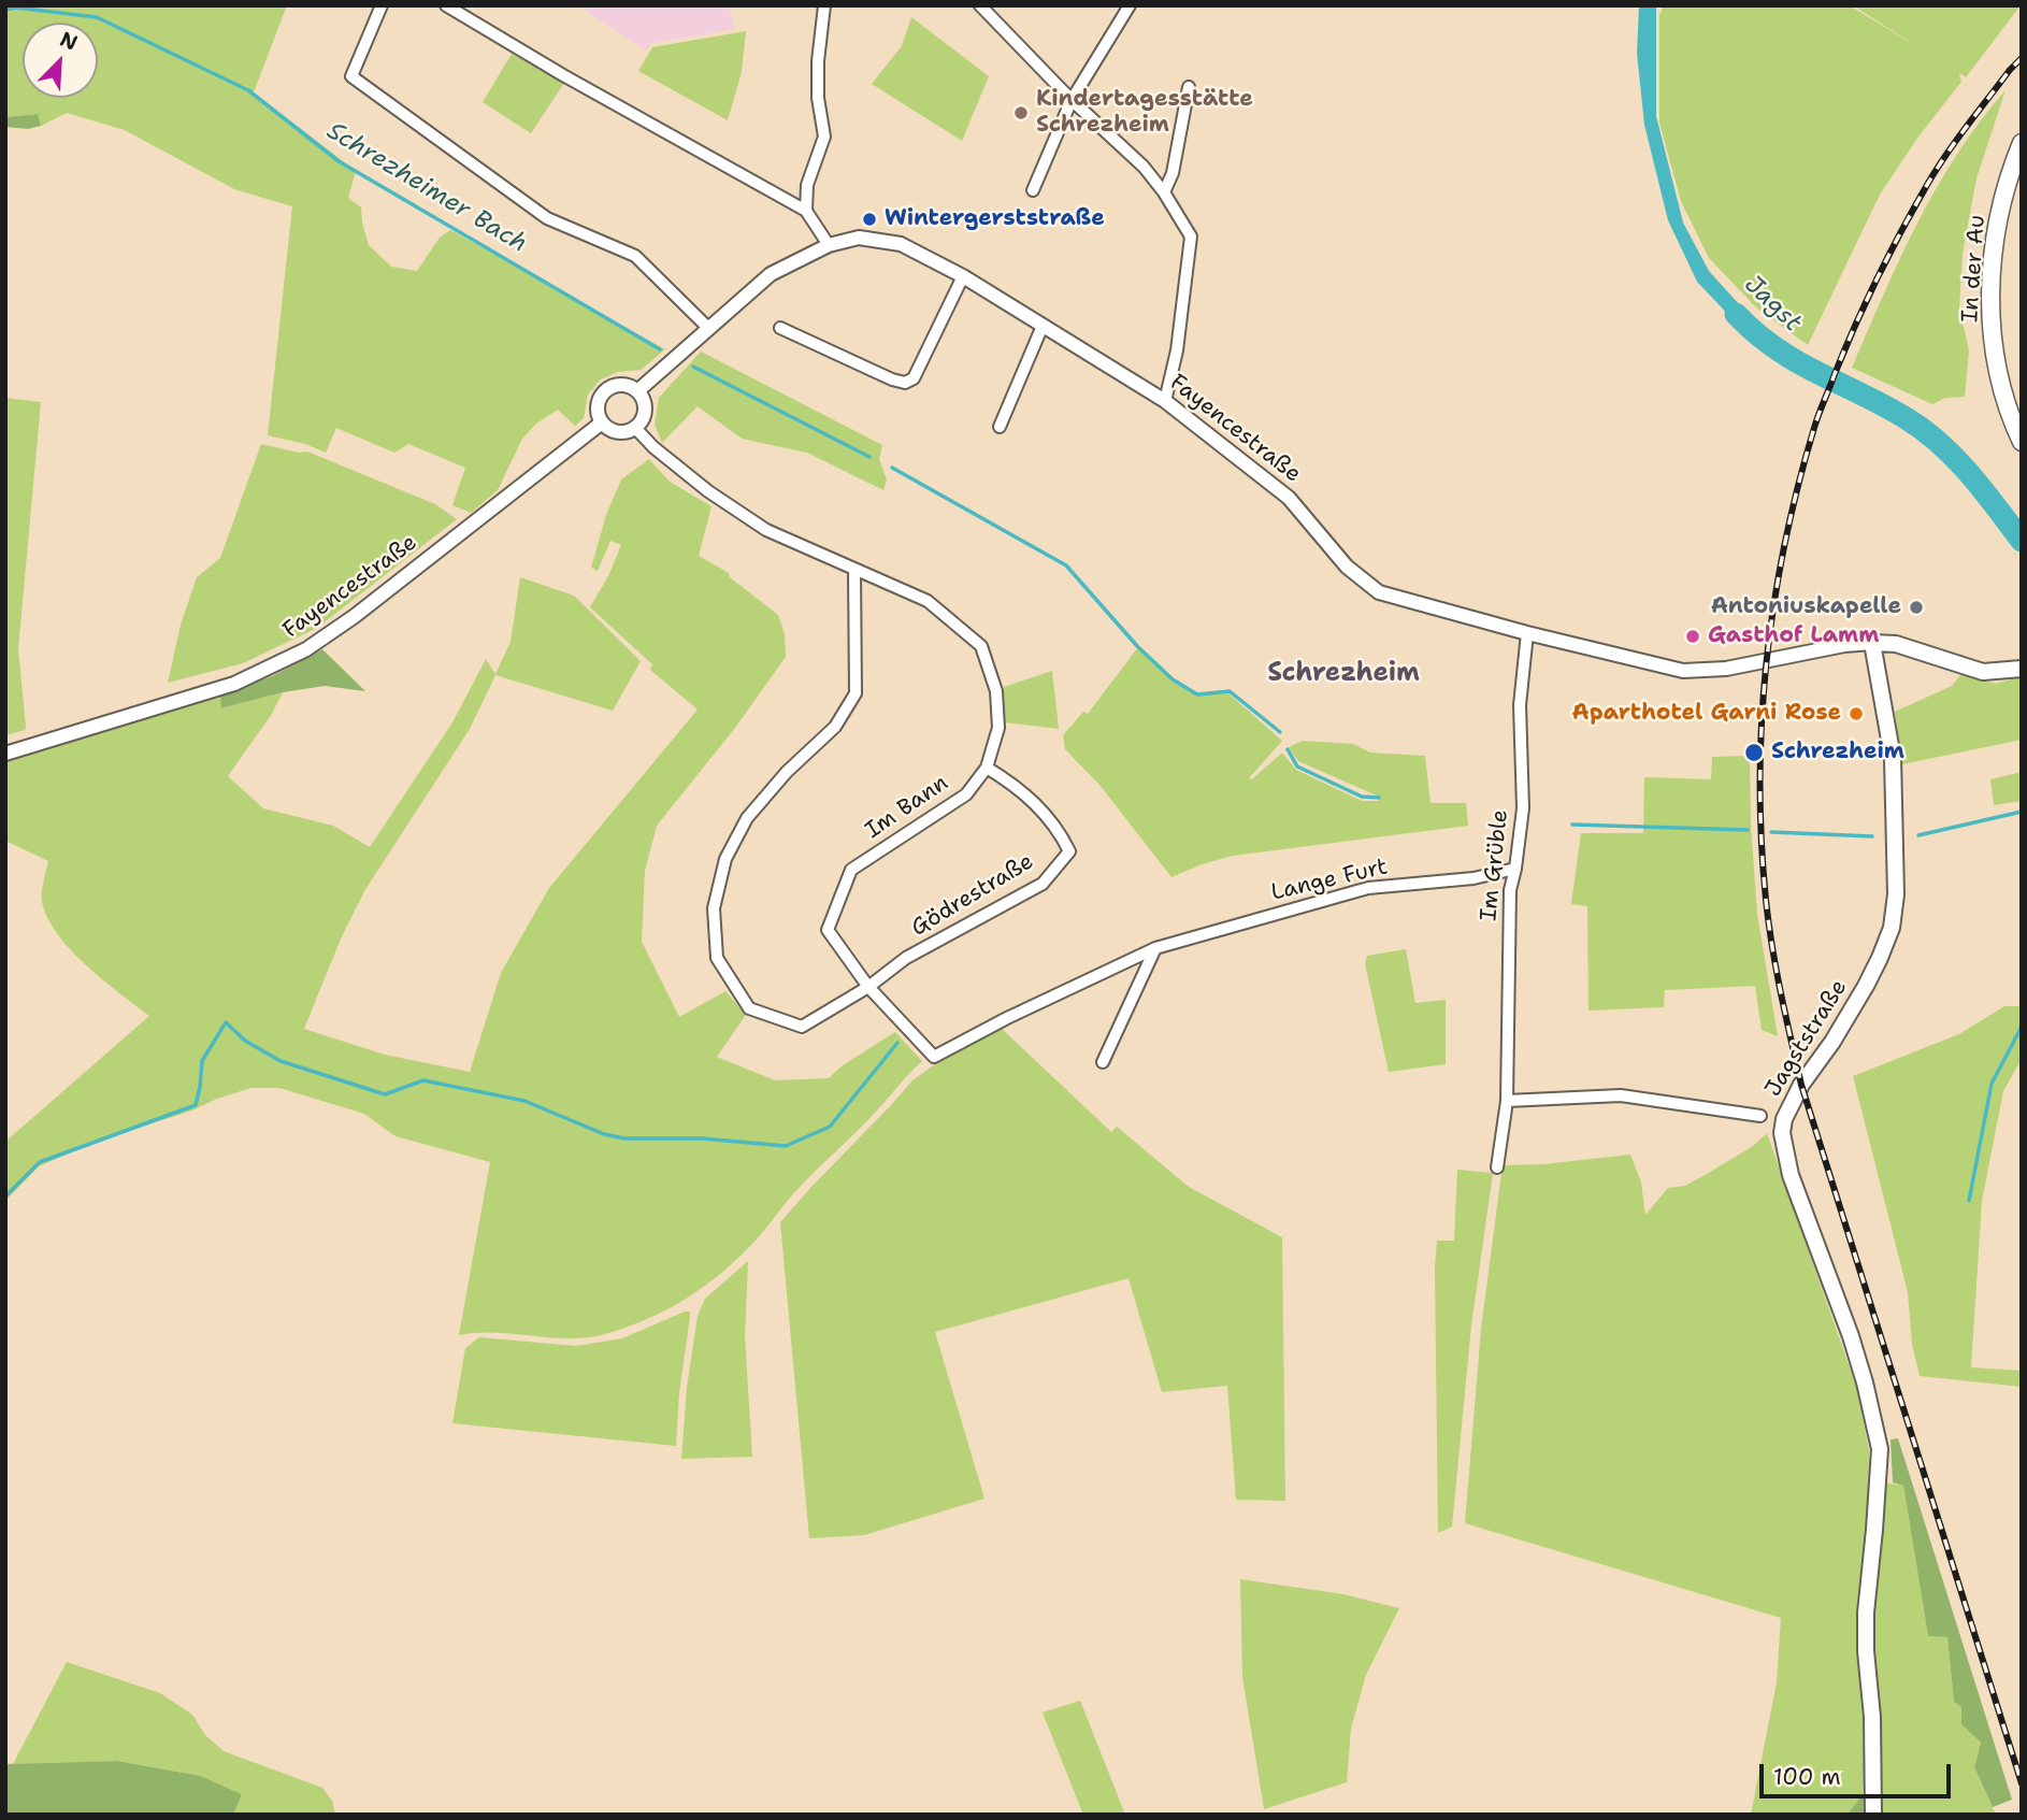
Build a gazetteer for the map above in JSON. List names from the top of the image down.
{
  "streets": {
    "main road": ["In der Au", "Fayencestraße", "Jagststraße"],
    "street": [
      "Im Bann",
      "Im Grüble",
      "Lange Furt",
      "Gödrestraße"
    ]
  },
  "crossings": [
    ["Fayencestraße", "Im Bann"],
    ["Fayencestraße", "Im Grüble"],
    ["Fayencestraße", "Jagststraße"],
    ["Im Bann", "Lange Furt"],
    ["Im Bann", "Gödrestraße"],
    ["Im Grüble", "Lange Furt"]
  ],
  "districts": ["Schrezheim"],
  "water": ["Schrezheimer Bach", "Jagst"],
  "places": [
    "Kindertagesstätte Schrezheim",
    "Wintergerststraße",
    "Antoniuskapelle",
    "Gasthof Lamm",
    "Aparthotel Garni Rose",
    "Schrezheim"
  ],
  "scale_bar": "100 m",
  "north": "top right"
}
